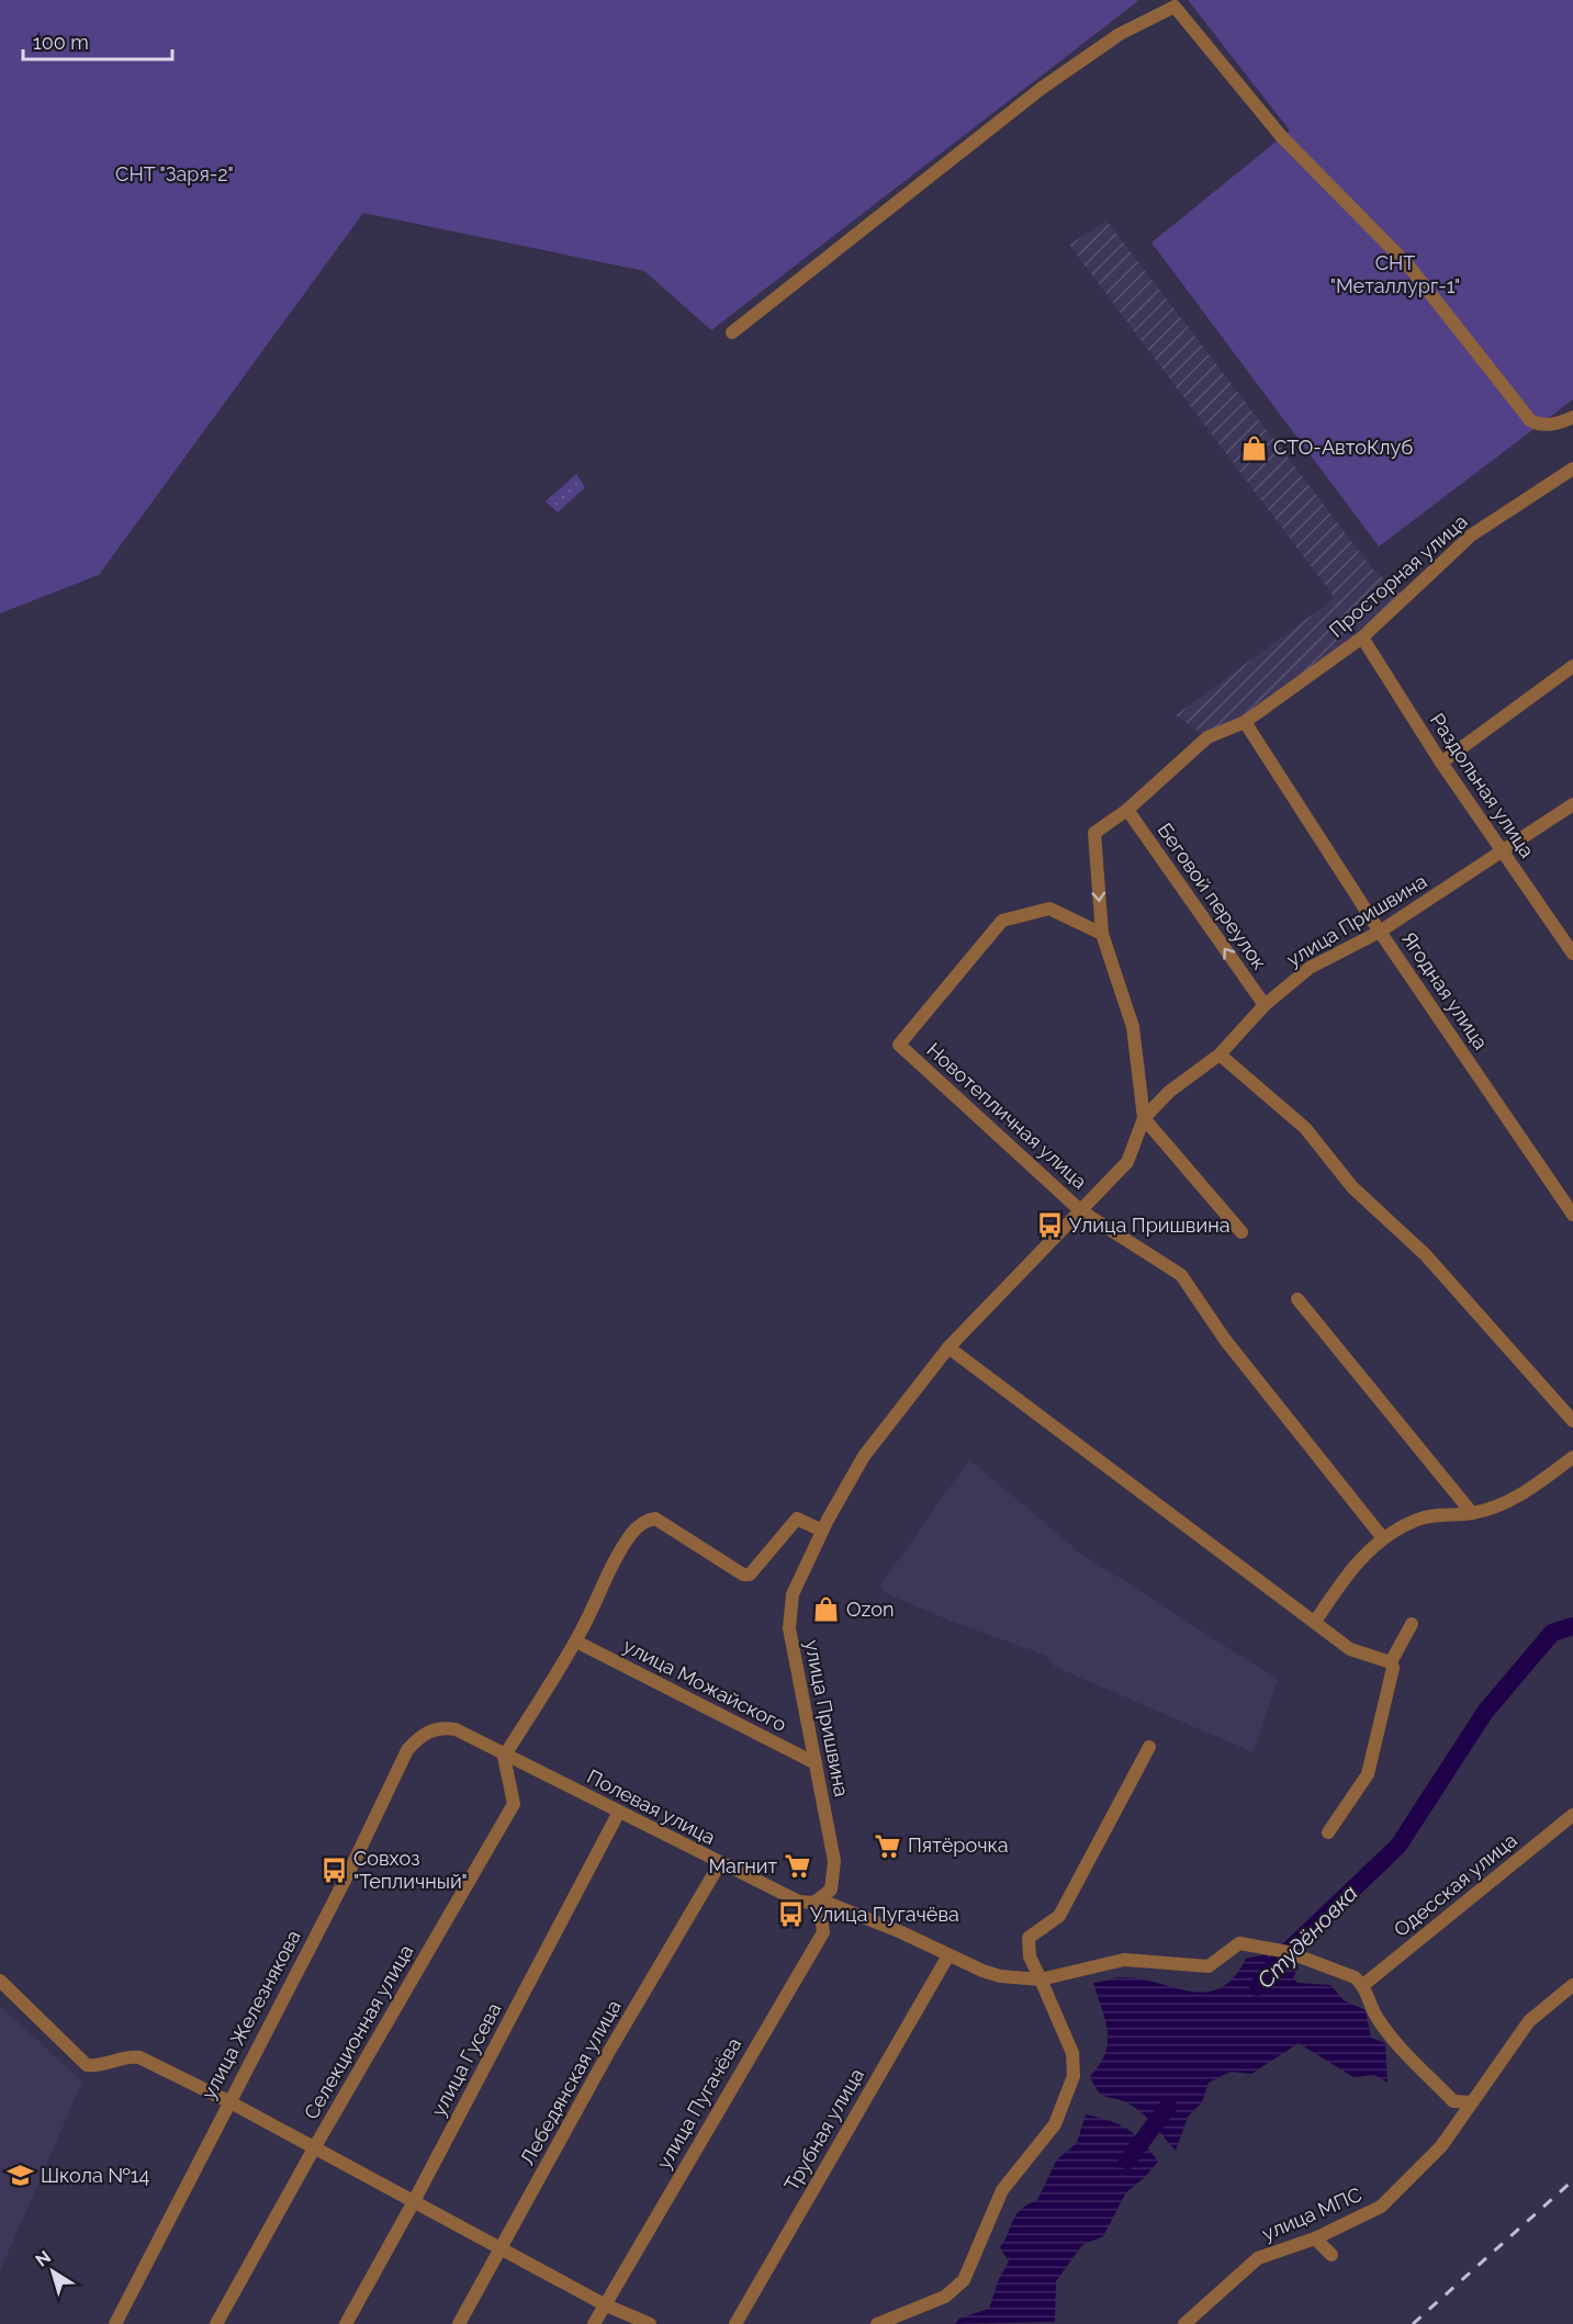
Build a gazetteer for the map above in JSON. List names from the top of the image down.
{
  "streets": {
    "street": [
      "Просторная улица",
      "Раздольная улица",
      "Беговой переулок",
      "улица Пришвина",
      "Ягодная улица",
      "Новотепличная улица",
      "улица Можайского",
      "Полевая улица",
      "Одесская улица",
      "улица Железнякова",
      "Селекционная улица",
      "улица Гусева",
      "Лебедянская улица",
      "улица Пугачёва",
      "Трубная улица",
      "улица МПС"
    ]
  },
  "crossings": [
    ["Просторная улица", "Раздольная улица"],
    ["Просторная улица", "Беговой переулок"],
    ["Просторная улица", "Ягодная улица"],
    ["Просторная улица", "Новотепличная улица"],
    ["Раздольная улица", "улица Пришвина"],
    ["Беговой переулок", "улица Пришвина"],
    ["улица Пришвина", "Ягодная улица"],
    ["улица Пришвина", "Новотепличная улица"],
    ["улица Пришвина", "улица Можайского"],
    ["улица Пришвина", "Полевая улица"],
    ["улица Пришвина", "улица Пугачёва"],
    ["Полевая улица", "Одесская улица"],
    ["Полевая улица", "улица Железнякова"],
    ["Полевая улица", "Селекционная улица"],
    ["Полевая улица", "улица Гусева"],
    ["Полевая улица", "Лебедянская улица"],
    ["Полевая улица", "улица Пугачёва"],
    ["Полевая улица", "Трубная улица"]
  ],
  "water": ["Студёновка"],
  "parks": ["СНТ \"Заря-2\"", "СНТ \"Металлург-1\""],
  "places": {
    "shop": ["СТО-АвтоКлуб", "Ozon"],
    "bus stop": ["Улица Пришвина", "Совхоз \"Тепличный\"", "Улица Пугачёва"],
    "supermarket": ["Пятёрочка", "Магнит"],
    "school or university": ["Школа №14"]
  },
  "scale_bar": "100 m",
  "north": "top left"
}
